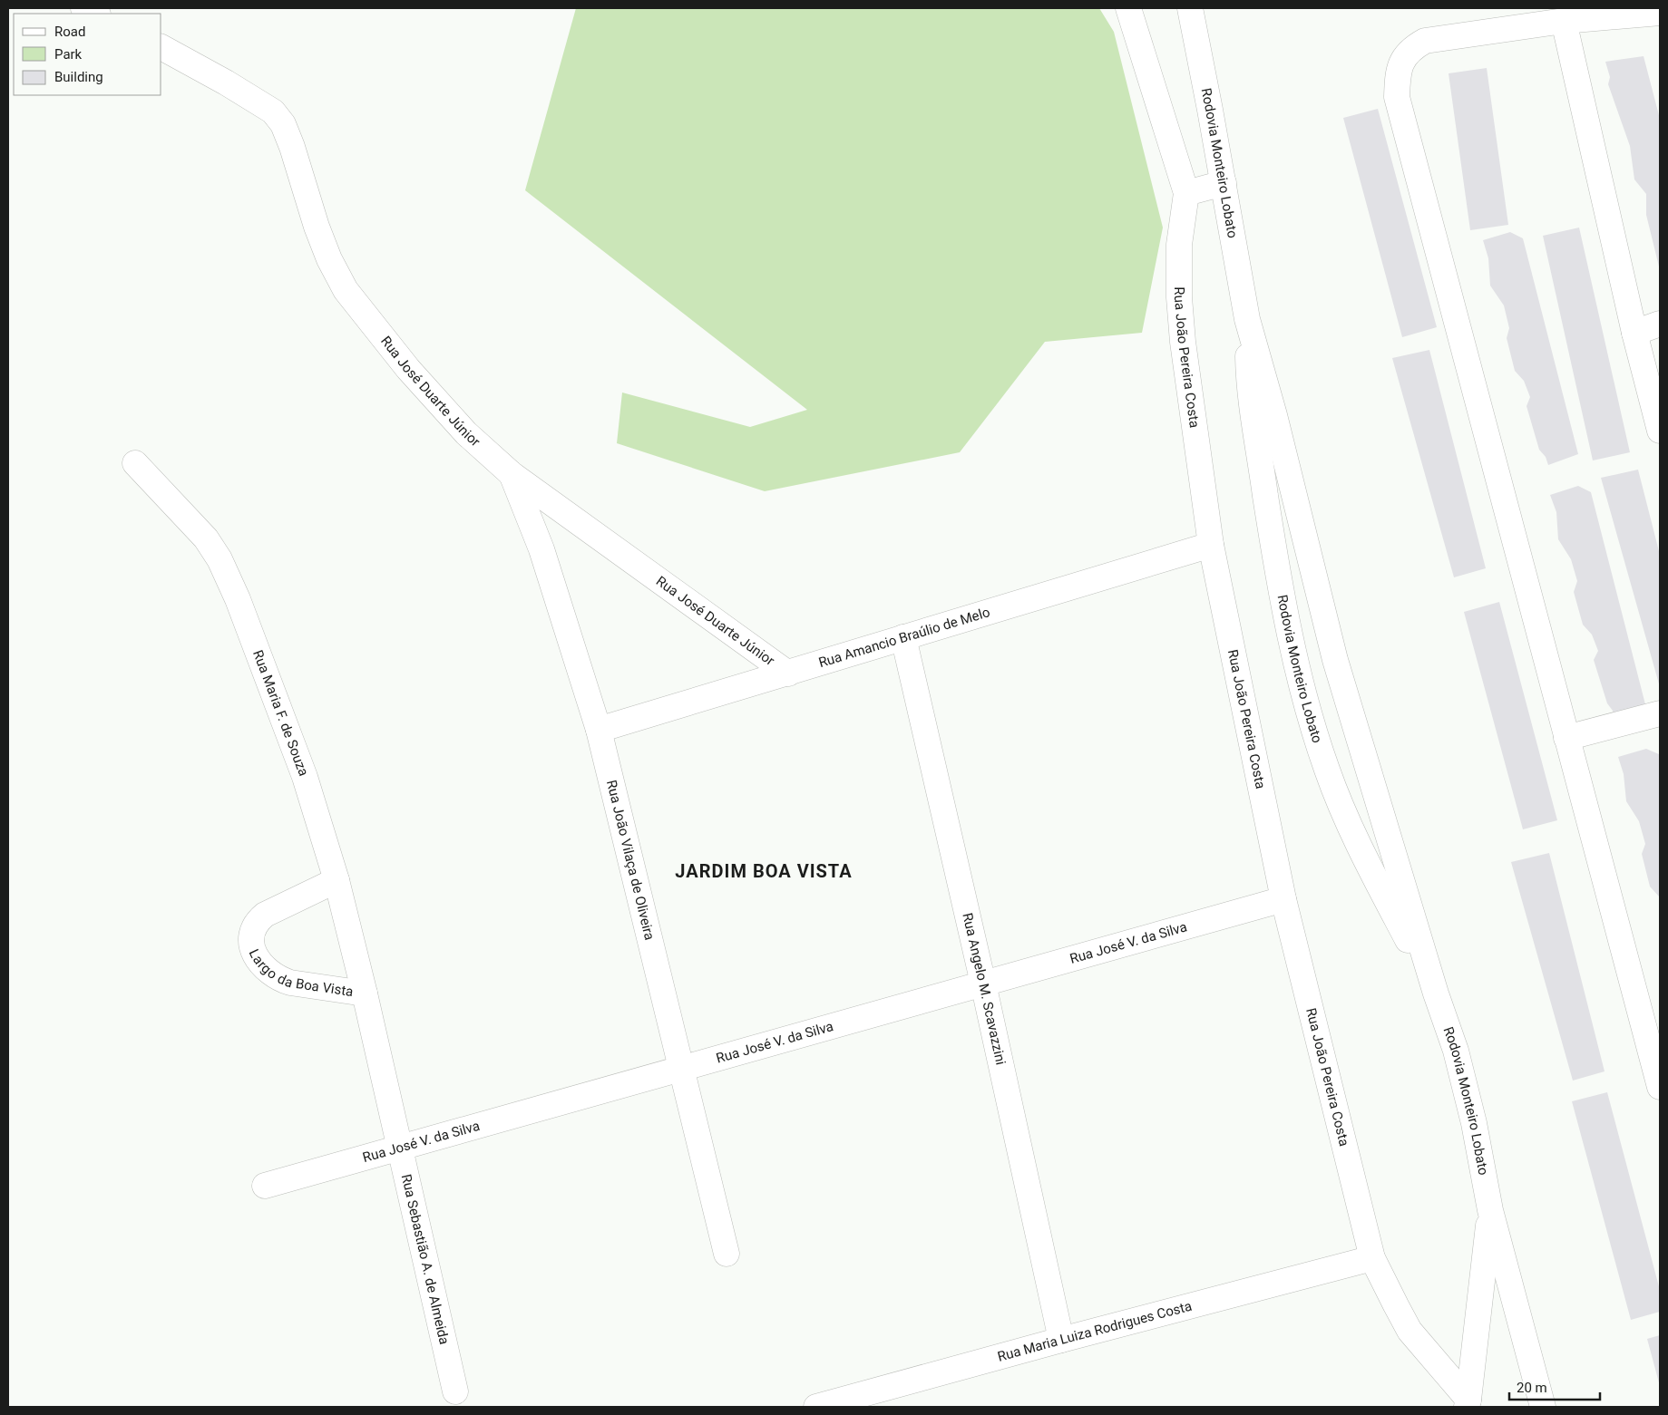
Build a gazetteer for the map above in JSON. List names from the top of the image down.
{
  "streets": {
    "street": [
      "Rodovia Monteiro Lobato",
      "Rua João Pereira Costa",
      "Rua José Duarte Júnior",
      "Rua Amancio Braúlio de Melo",
      "Rua Maria F. de Souza",
      "Rua João Vilaça de Oliveira",
      "Rua José V. da Silva",
      "Largo da Boa Vista",
      "Rua Angelo M. Scavazzini",
      "Rua Sebastião A. de Almeida",
      "Rua Maria Luiza Rodrigues Costa"
    ]
  },
  "crossings": [
    ["Rodovia Monteiro Lobato", "Rua João Pereira Costa"],
    ["Rua João Pereira Costa", "Rua Amancio Braúlio de Melo"],
    ["Rua João Pereira Costa", "Rua José V. da Silva"],
    ["Rua João Pereira Costa", "Rua Maria Luiza Rodrigues Costa"],
    ["Rua José Duarte Júnior", "Rua Amancio Braúlio de Melo"],
    ["Rua José Duarte Júnior", "Rua João Vilaça de Oliveira"],
    ["Rua Amancio Braúlio de Melo", "Rua João Vilaça de Oliveira"],
    ["Rua Amancio Braúlio de Melo", "Rua Angelo M. Scavazzini"],
    ["Rua Maria F. de Souza", "Largo da Boa Vista"],
    ["Rua Maria F. de Souza", "Rua Sebastião A. de Almeida"],
    ["Rua João Vilaça de Oliveira", "Rua José V. da Silva"],
    ["Rua José V. da Silva", "Rua Angelo M. Scavazzini"],
    ["Rua José V. da Silva", "Rua Sebastião A. de Almeida"],
    ["Largo da Boa Vista", "Rua Sebastião A. de Almeida"],
    ["Rua Angelo M. Scavazzini", "Rua Maria Luiza Rodrigues Costa"]
  ],
  "districts": ["JARDIM BOA VISTA"],
  "legend": ["Road", "Park", "Building"],
  "scale_bar": "20 m"
}
